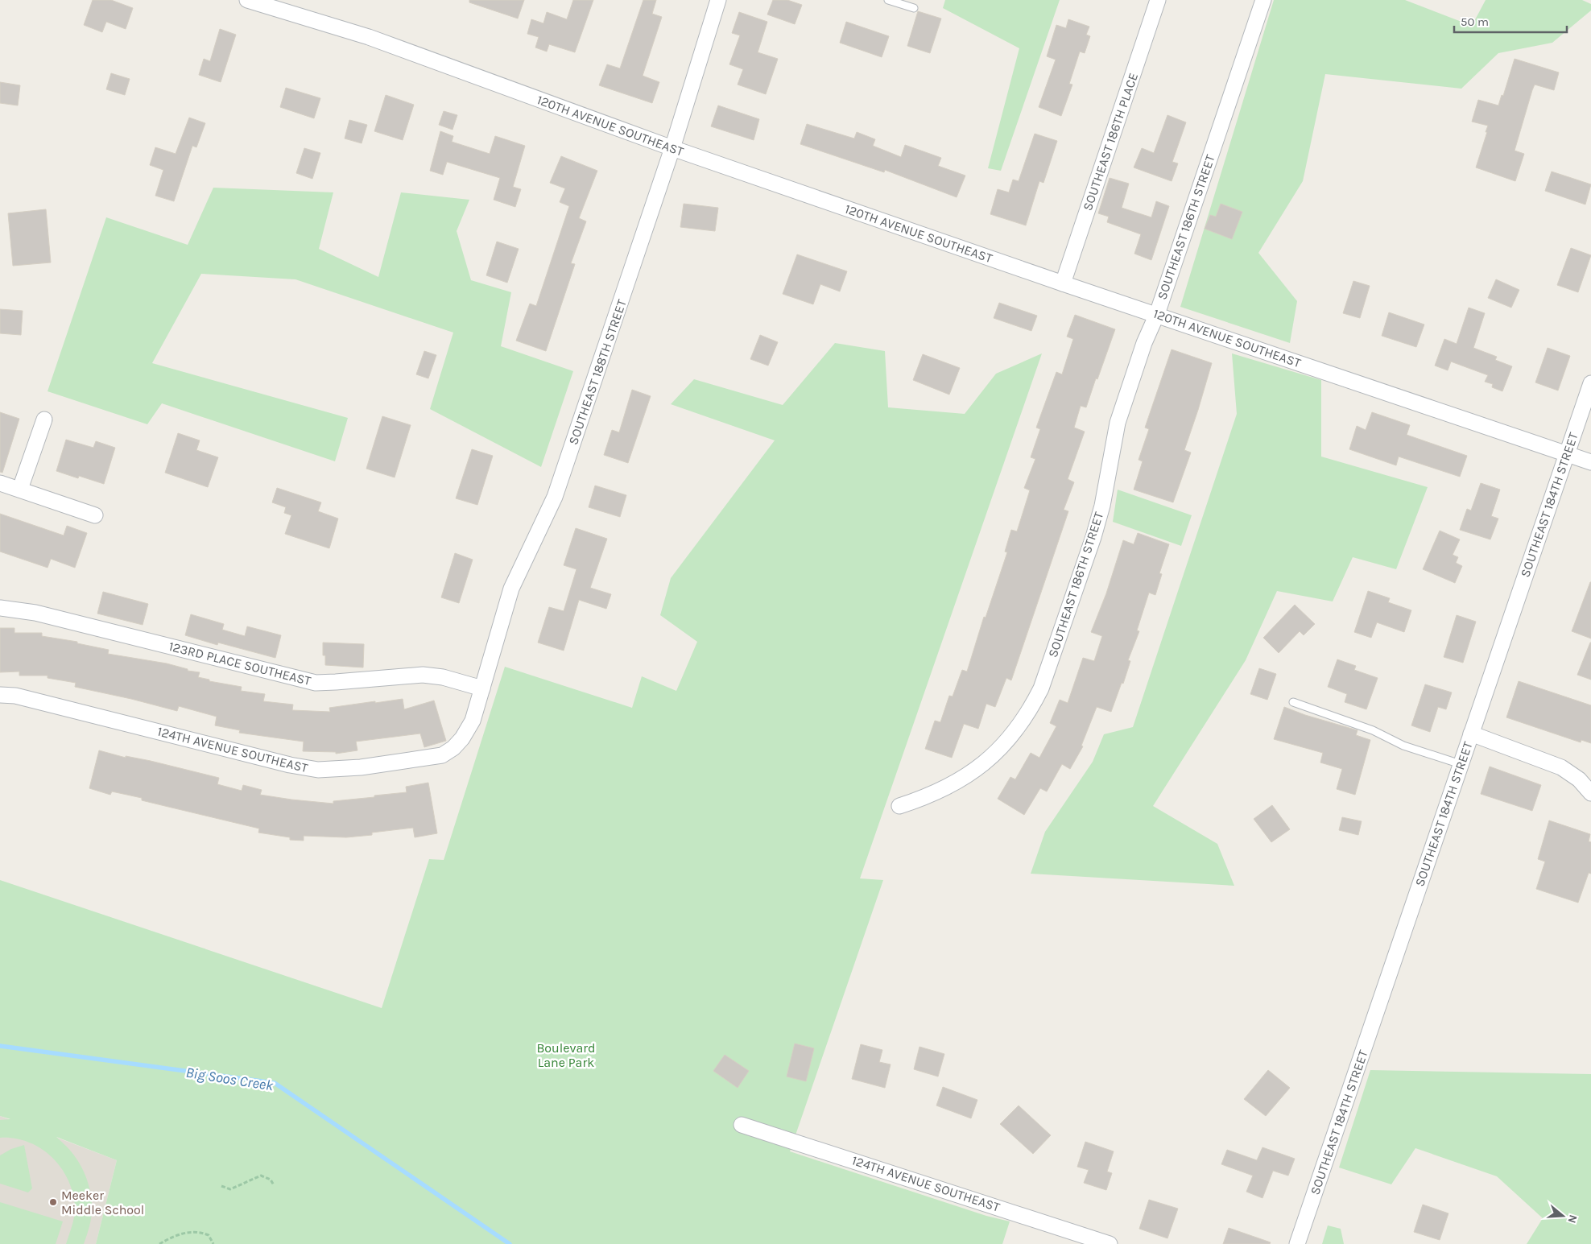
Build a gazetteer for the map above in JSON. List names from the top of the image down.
{
  "streets": {
    "street": [
      "120TH AVENUE SOUTHEAST",
      "SOUTHEAST 186TH PLACE",
      "SOUTHEAST 186TH STREET",
      "SOUTHEAST 188TH STREET",
      "SOUTHEAST 184TH STREET",
      "123RD PLACE SOUTHEAST",
      "124TH AVENUE SOUTHEAST"
    ]
  },
  "crossings": [
    ["120TH AVENUE SOUTHEAST", "SOUTHEAST 186TH PLACE"],
    ["120TH AVENUE SOUTHEAST", "SOUTHEAST 186TH STREET"],
    ["120TH AVENUE SOUTHEAST", "SOUTHEAST 188TH STREET"],
    ["120TH AVENUE SOUTHEAST", "SOUTHEAST 184TH STREET"],
    ["SOUTHEAST 188TH STREET", "123RD PLACE SOUTHEAST"],
    ["SOUTHEAST 188TH STREET", "124TH AVENUE SOUTHEAST"]
  ],
  "water": ["Big Soos Creek"],
  "parks": ["Boulevard Lane Park"],
  "places": ["Meeker Middle School"],
  "scale_bar": "50 m",
  "north": "right"
}
